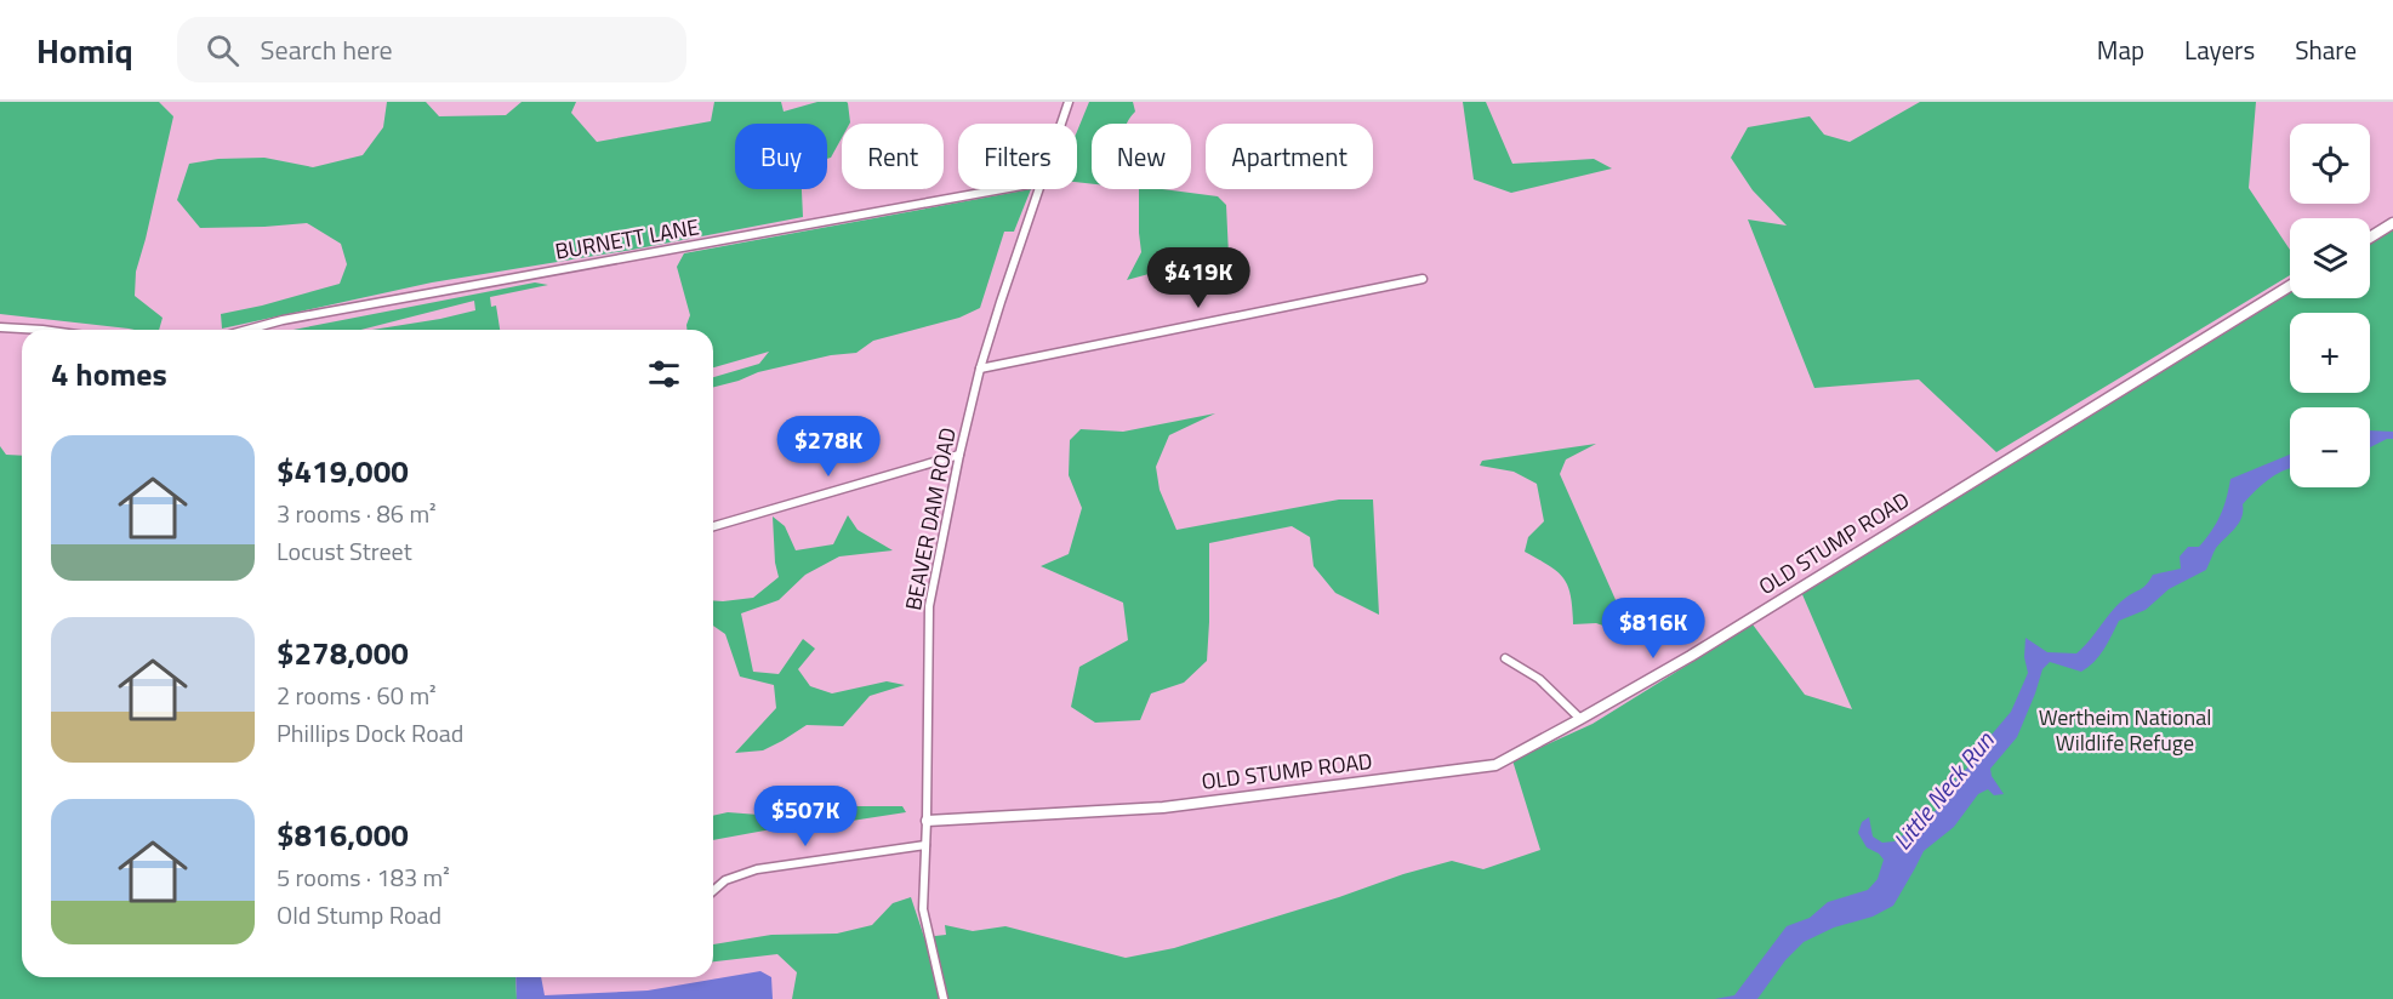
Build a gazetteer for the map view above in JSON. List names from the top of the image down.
{
  "streets": {
    "street": ["BURNETT LANE", "BEAVER DAM ROAD", "OLD STUMP ROAD"]
  },
  "crossings": [
    ["BEAVER DAM ROAD", "OLD STUMP ROAD"]
  ],
  "water": ["Little Neck Run"],
  "parks": ["Wertheim National Wildlife Refuge"],
  "page": {
    "header": "Homiq",
    "search": "Search here",
    "nav": ["Map", "Layers", "Share"],
    "map_buttons": ["+", "−"],
    "chip": [
      "Buy",
      "Rent",
      "Filters",
      "New",
      "Apartment"
    ],
    "price": [
      "$419K",
      "$278K",
      "$816K",
      "$507K"
    ],
    "heading": "4 homes",
    "list": [
      {
        "name": "$419,000",
        "note": "3 rooms · 86 m² · Locust Street"
      },
      {
        "name": "$278,000",
        "note": "2 rooms · 60 m² · Phillips Dock Road"
      },
      {
        "name": "$816,000",
        "note": "5 rooms · 183 m² · Old Stump Road"
      }
    ]
  }
}
